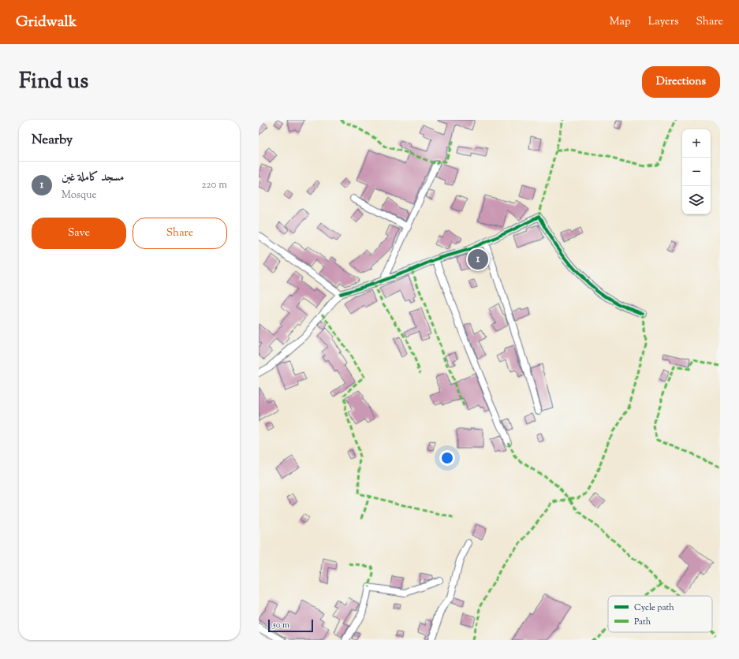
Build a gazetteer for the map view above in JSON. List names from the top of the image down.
{
  "legend": ["Cycle path", "Path"],
  "scale_bar": "50 m",
  "page": {
    "header": "Gridwalk",
    "nav": ["Map", "Layers", "Share"],
    "title": "Find us",
    "buttons": [
      "Directions",
      ["Save", "Share"]
    ],
    "heading": "Nearby",
    "map_buttons": ["+", "−"],
    "list": [
      {
        "mark": "1",
        "name": "مسجد كاملة غبن",
        "note": "Mosque",
        "value": "220 m"
      }
    ],
    "pins": "1",
    "scale": "50 m"
  }
}
